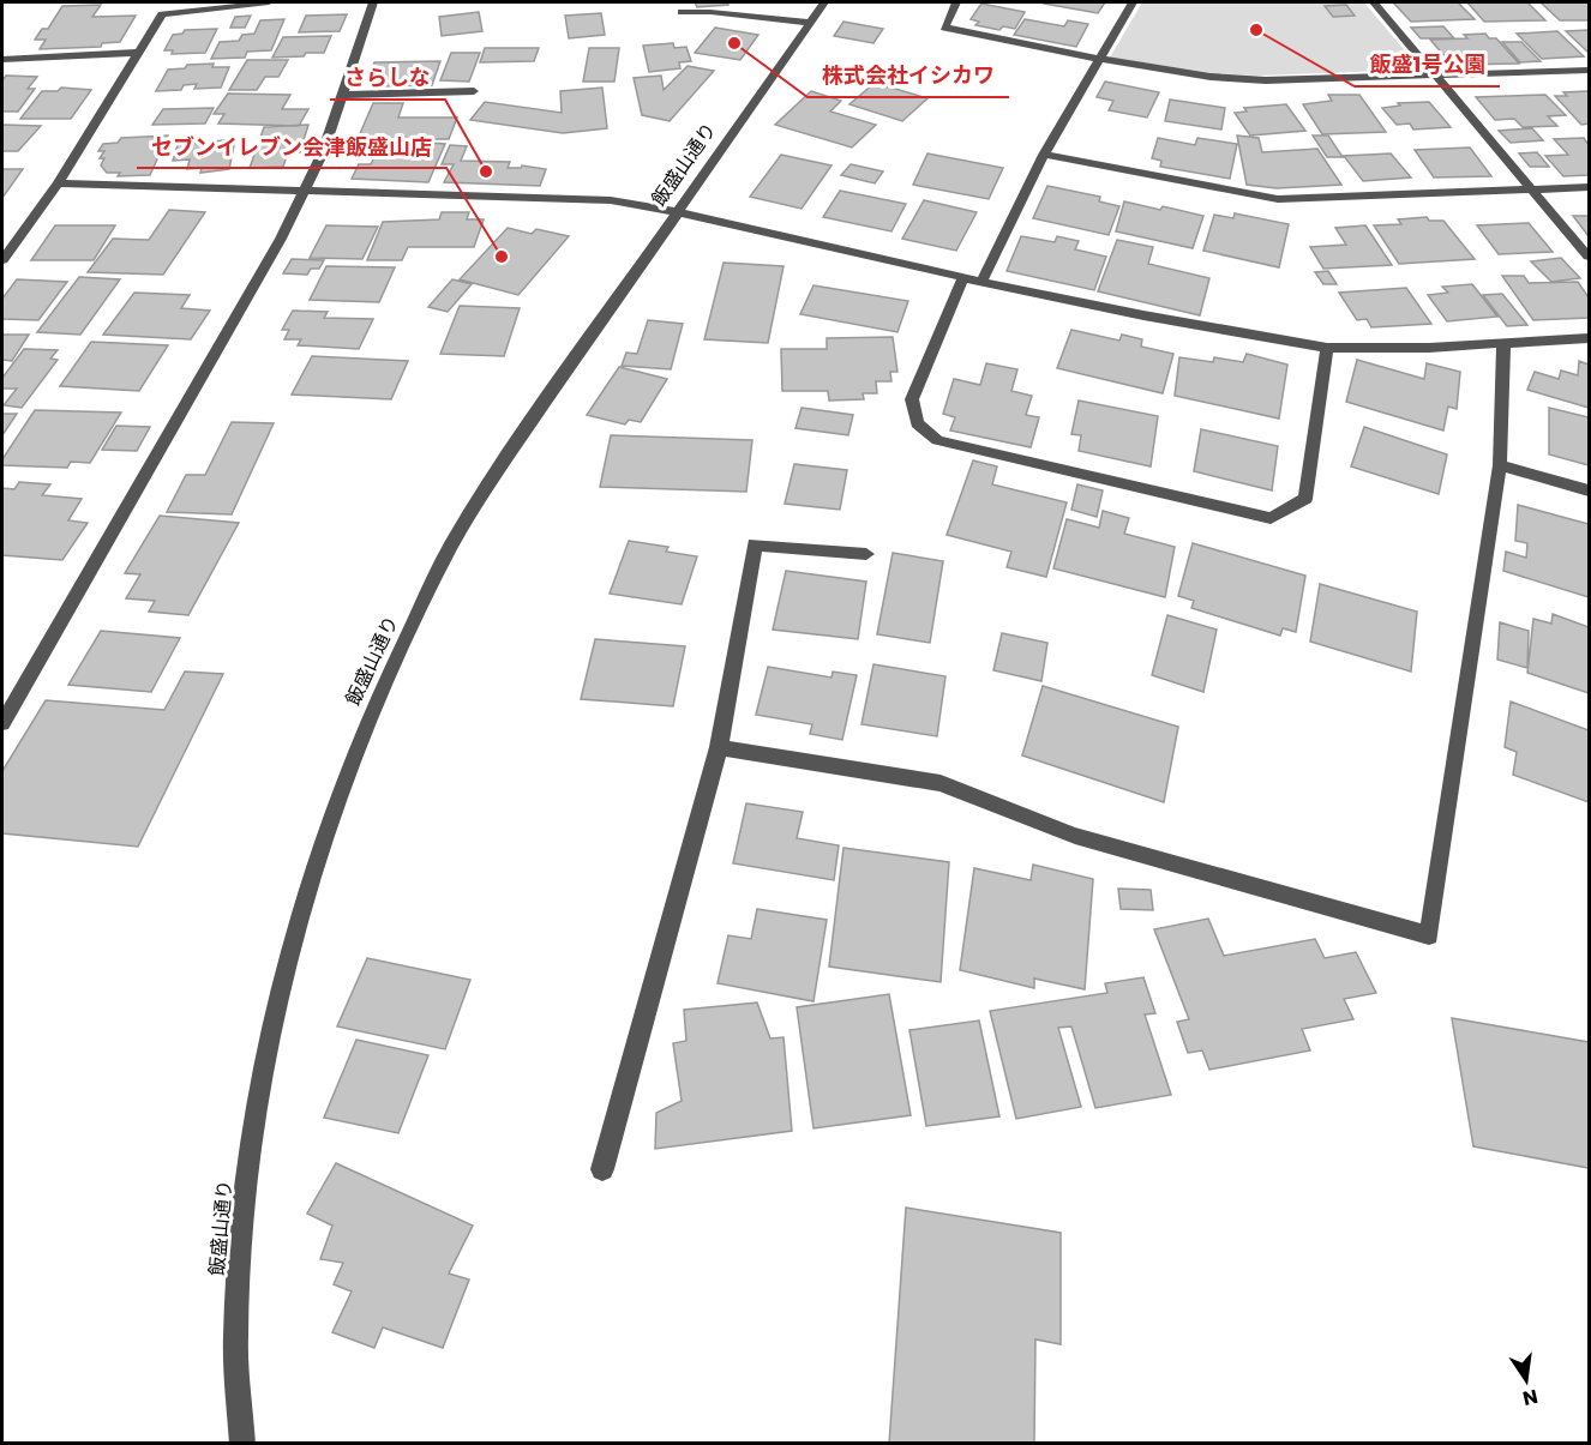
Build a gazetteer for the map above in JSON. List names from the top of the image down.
{
  "streets": {
    "street": ["飯盛山通り"]
  },
  "places": [
    "飯盛1号公園",
    "株式会社イシカワ",
    "さらしな",
    "セブンイレブン会津飯盛山店"
  ],
  "north": "bottom"
}
